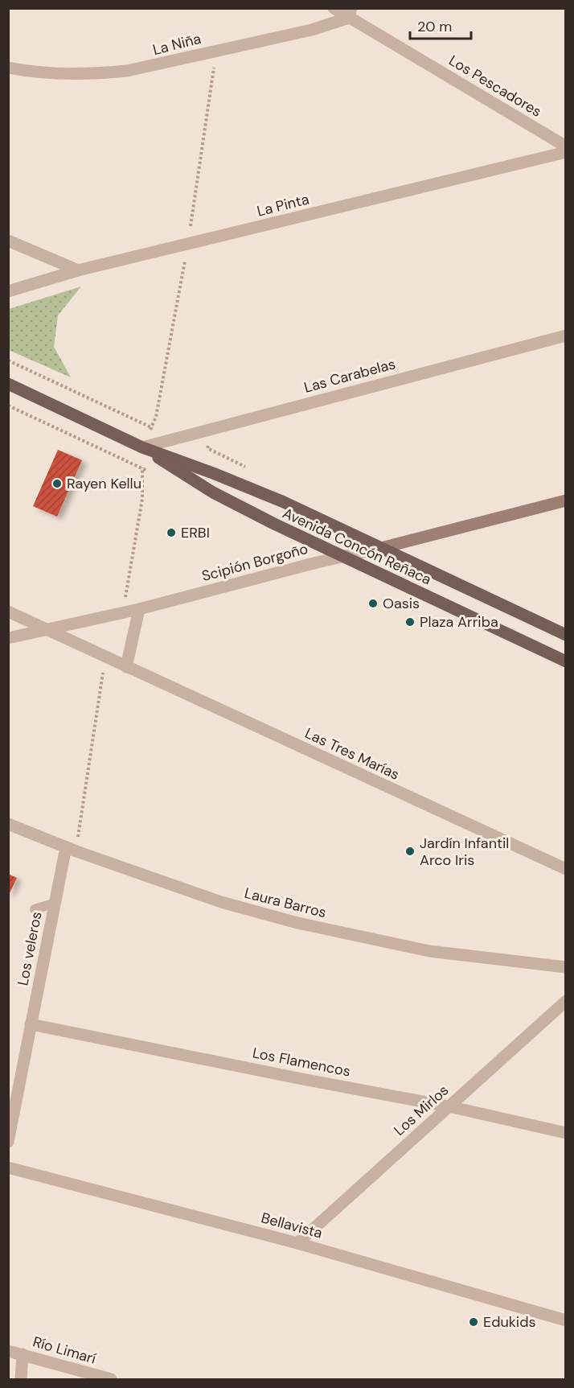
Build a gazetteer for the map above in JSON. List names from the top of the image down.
{
  "streets": {
    "main road": ["Avenida Concón Reñaca"],
    "street": [
      "La Niña",
      "Los Pescadores",
      "La Pinta",
      "Las Carabelas",
      "Scipión Borgoño",
      "Las Tres Marías",
      "Laura Barros",
      "Los veleros",
      "Los Flamencos",
      "Los Mirlos",
      "Bellavista",
      "Río Limarí"
    ]
  },
  "crossings": [
    ["La Niña", "Los Pescadores"],
    ["Las Carabelas", "Avenida Concón Reñaca"],
    ["Avenida Concón Reñaca", "Scipión Borgoño"],
    ["Scipión Borgoño", "Las Tres Marías"],
    ["Laura Barros", "Los veleros"],
    ["Los veleros", "Los Flamencos"],
    ["Los Flamencos", "Los Mirlos"],
    ["Los Mirlos", "Bellavista"]
  ],
  "places": [
    "Rayen Kellu",
    "ERBI",
    "Oasis",
    "Plaza Arriba",
    "Jardín Infantil Arco Iris",
    "Edukids"
  ],
  "scale_bar": "20 m"
}
